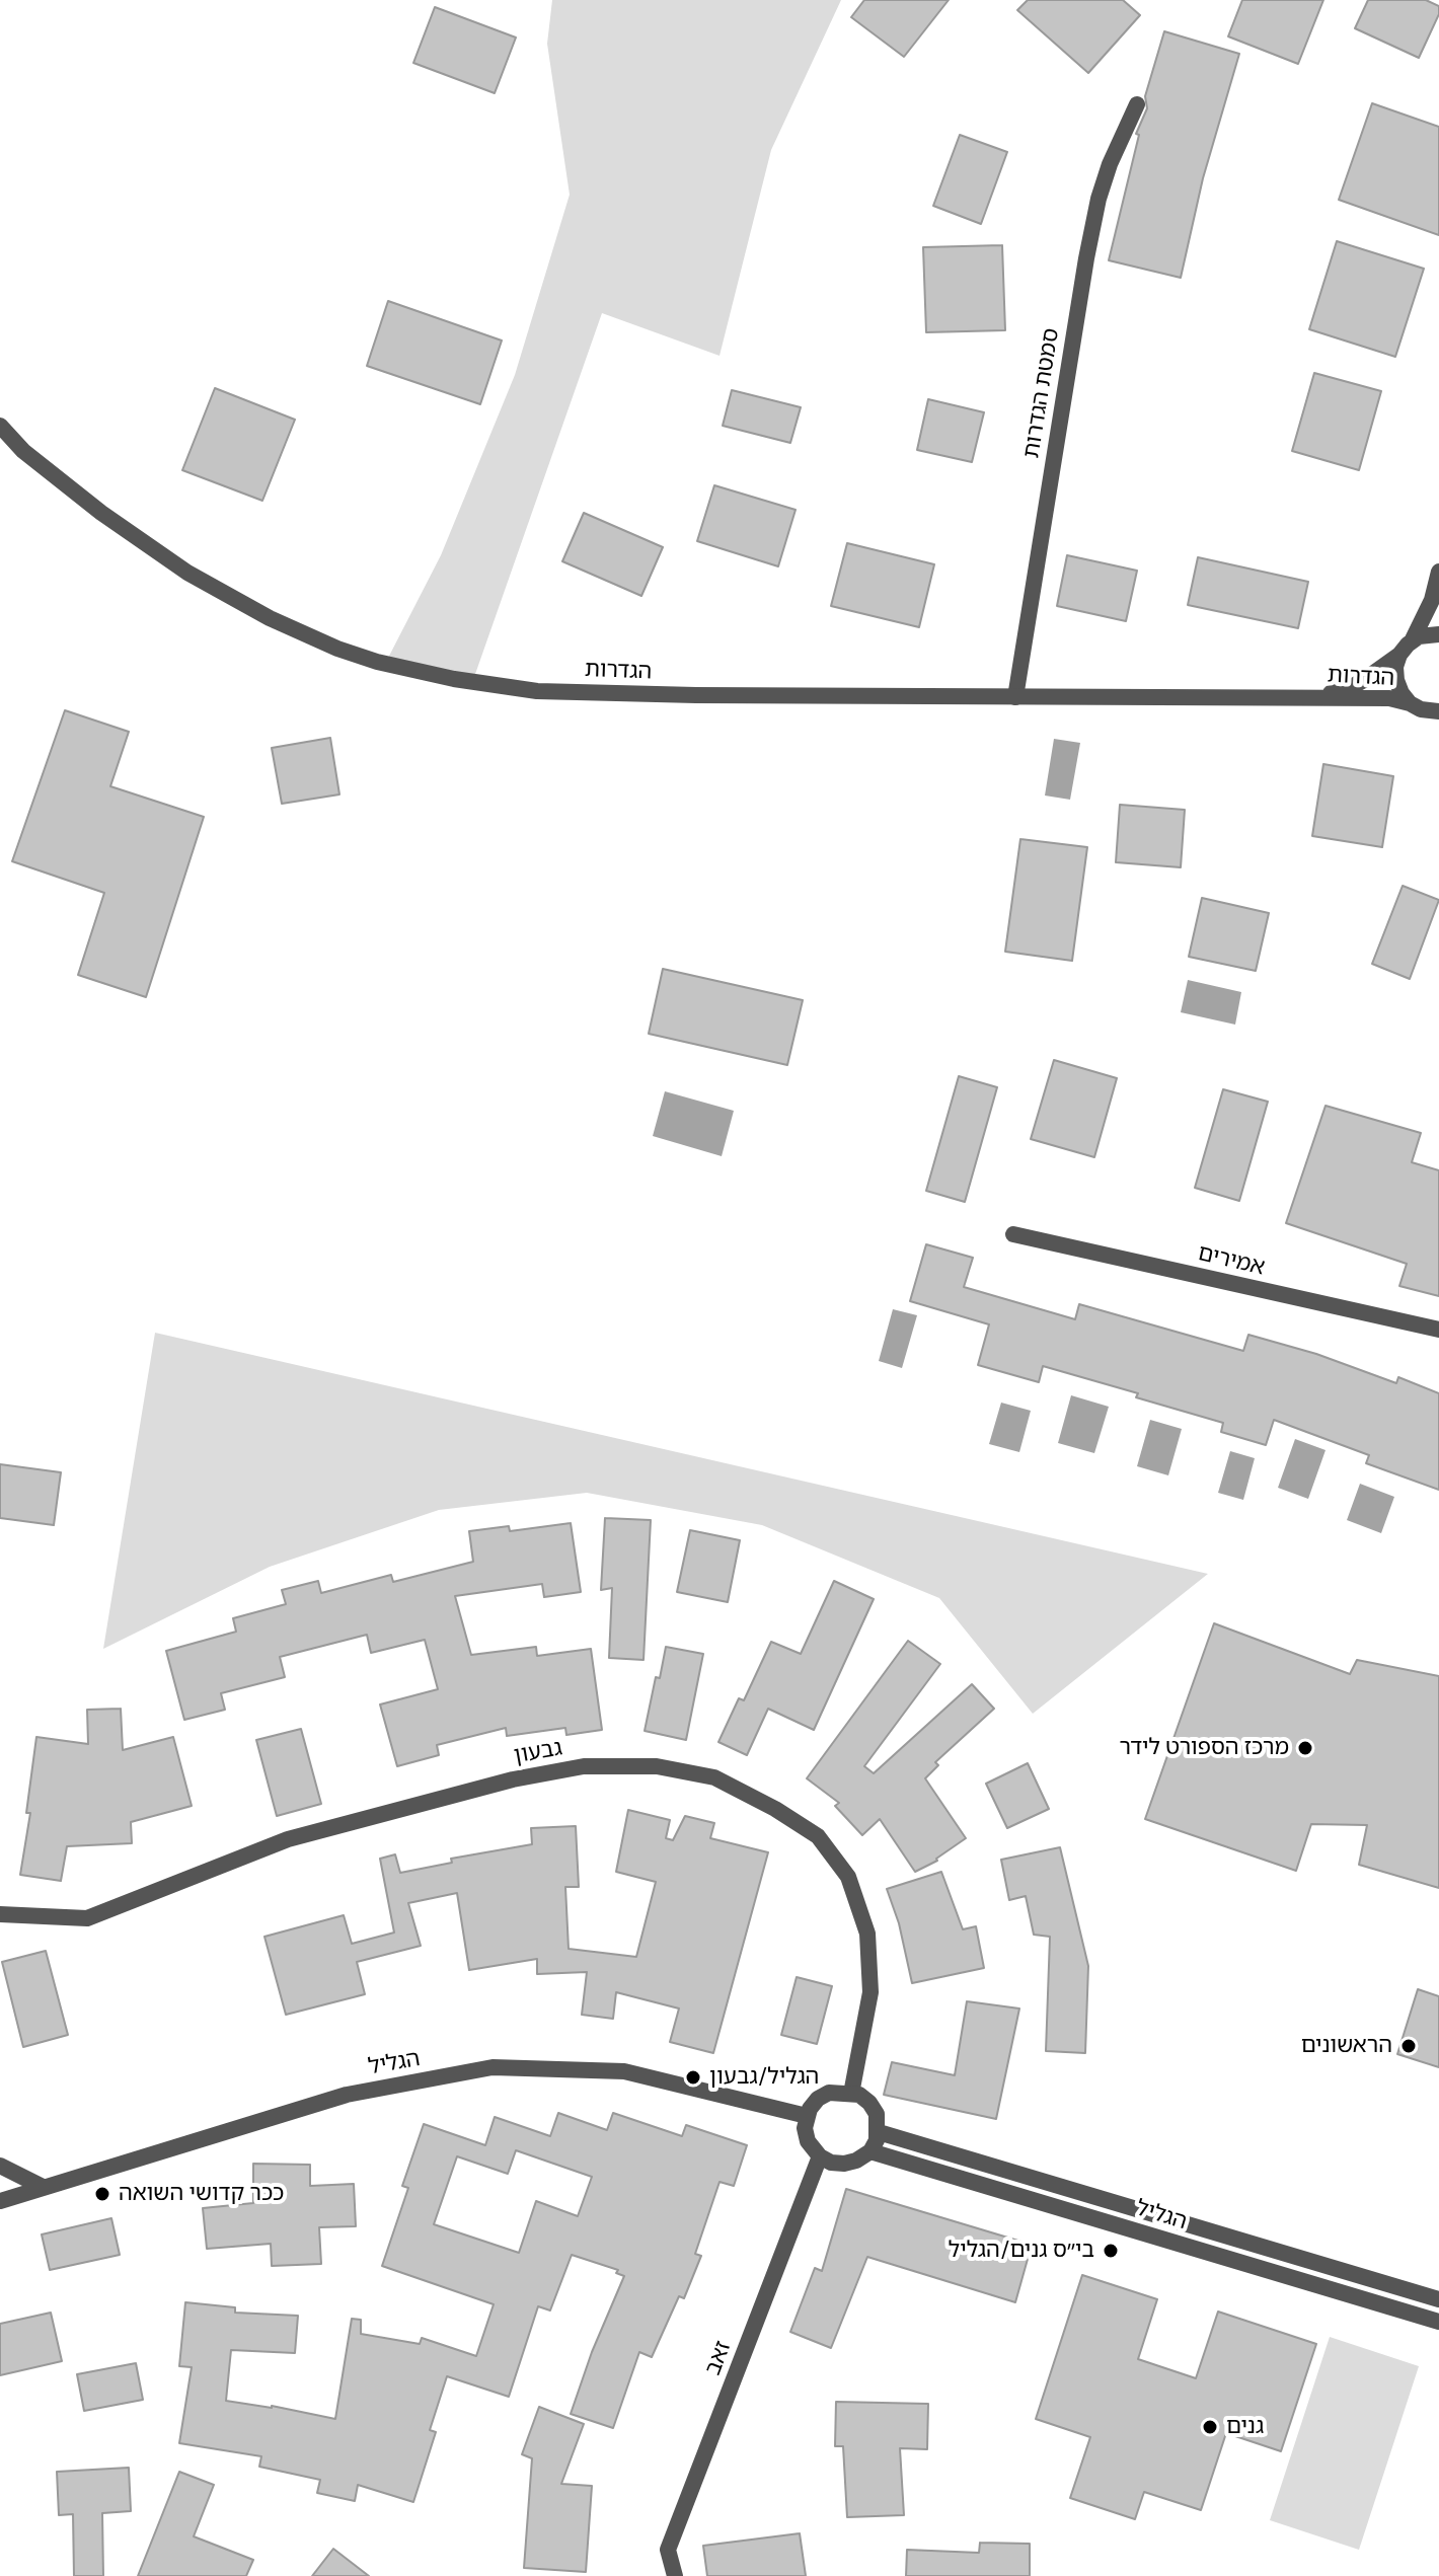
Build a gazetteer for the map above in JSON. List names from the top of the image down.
{
  "streets": {
    "street": [
      "סמטת הגדרות",
      "הגדרות",
      "אמירים",
      "גבעון",
      "הגליל",
      "זאב"
    ]
  },
  "crossings": [
    ["סמטת הגדרות", "הגדרות"],
    ["גבעון", "הגליל"],
    ["גבעון", "זאב"],
    ["הגליל", "זאב"]
  ],
  "places": [
    "מרכז הספורט לידר",
    "הראשונים",
    "הגליל/גבעון",
    "ככר קדושי השואה",
    "בי״ס גנים/הגליל",
    "גנים"
  ]
}
